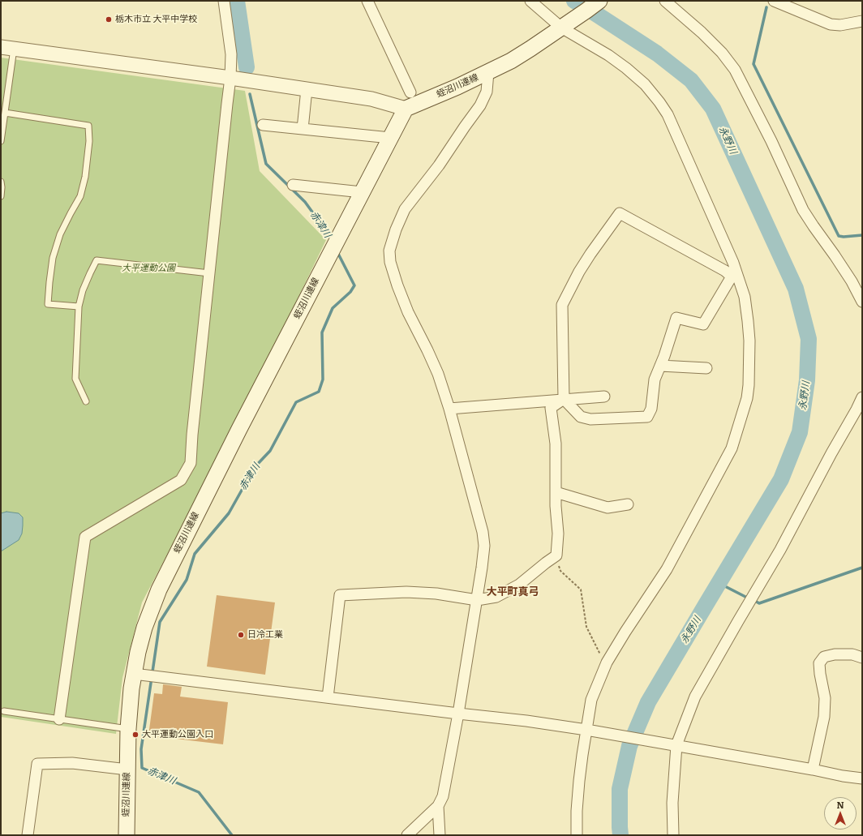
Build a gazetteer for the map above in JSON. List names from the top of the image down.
{
  "streets": {
    "main road": ["蛭沼川連線"]
  },
  "districts": ["大平町真弓"],
  "water": ["永野川", "赤津川"],
  "parks": ["大平運動公園"],
  "places": ["栃木市立 大平中学校", "日冷工業", "大平運動公園入口"],
  "north": "top"
}
